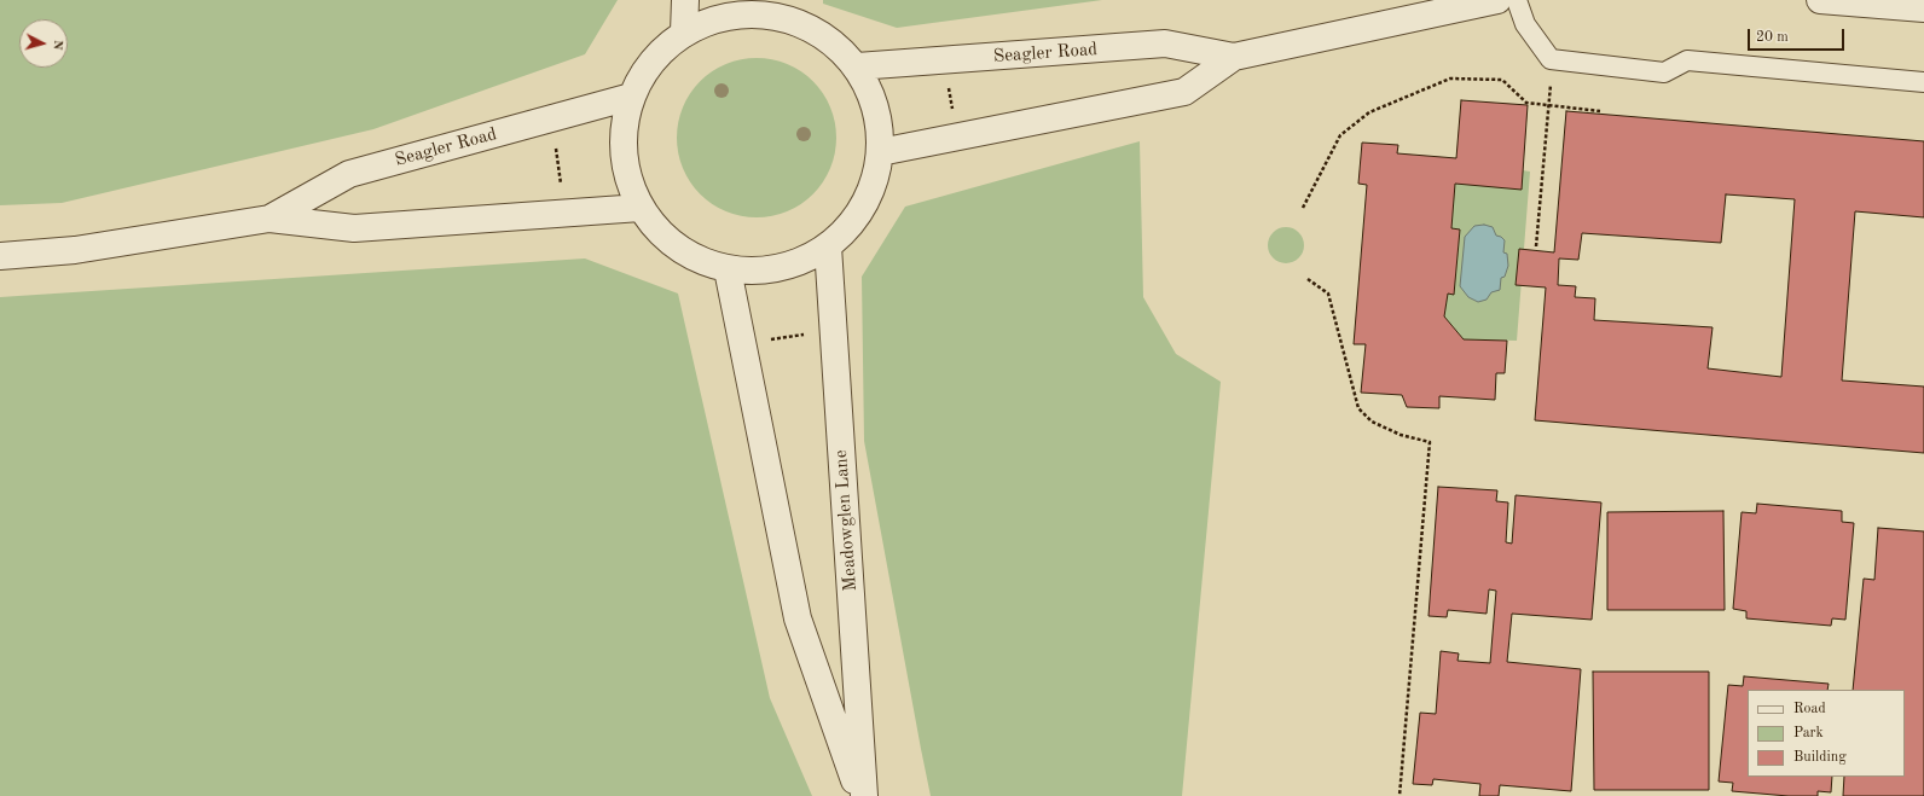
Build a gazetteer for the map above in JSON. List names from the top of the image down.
{
  "streets": {
    "street": ["Seagler Road", "Meadowglen Lane"]
  },
  "legend": ["Road", "Park", "Building"],
  "scale_bar": "20 m",
  "north": "right"
}
